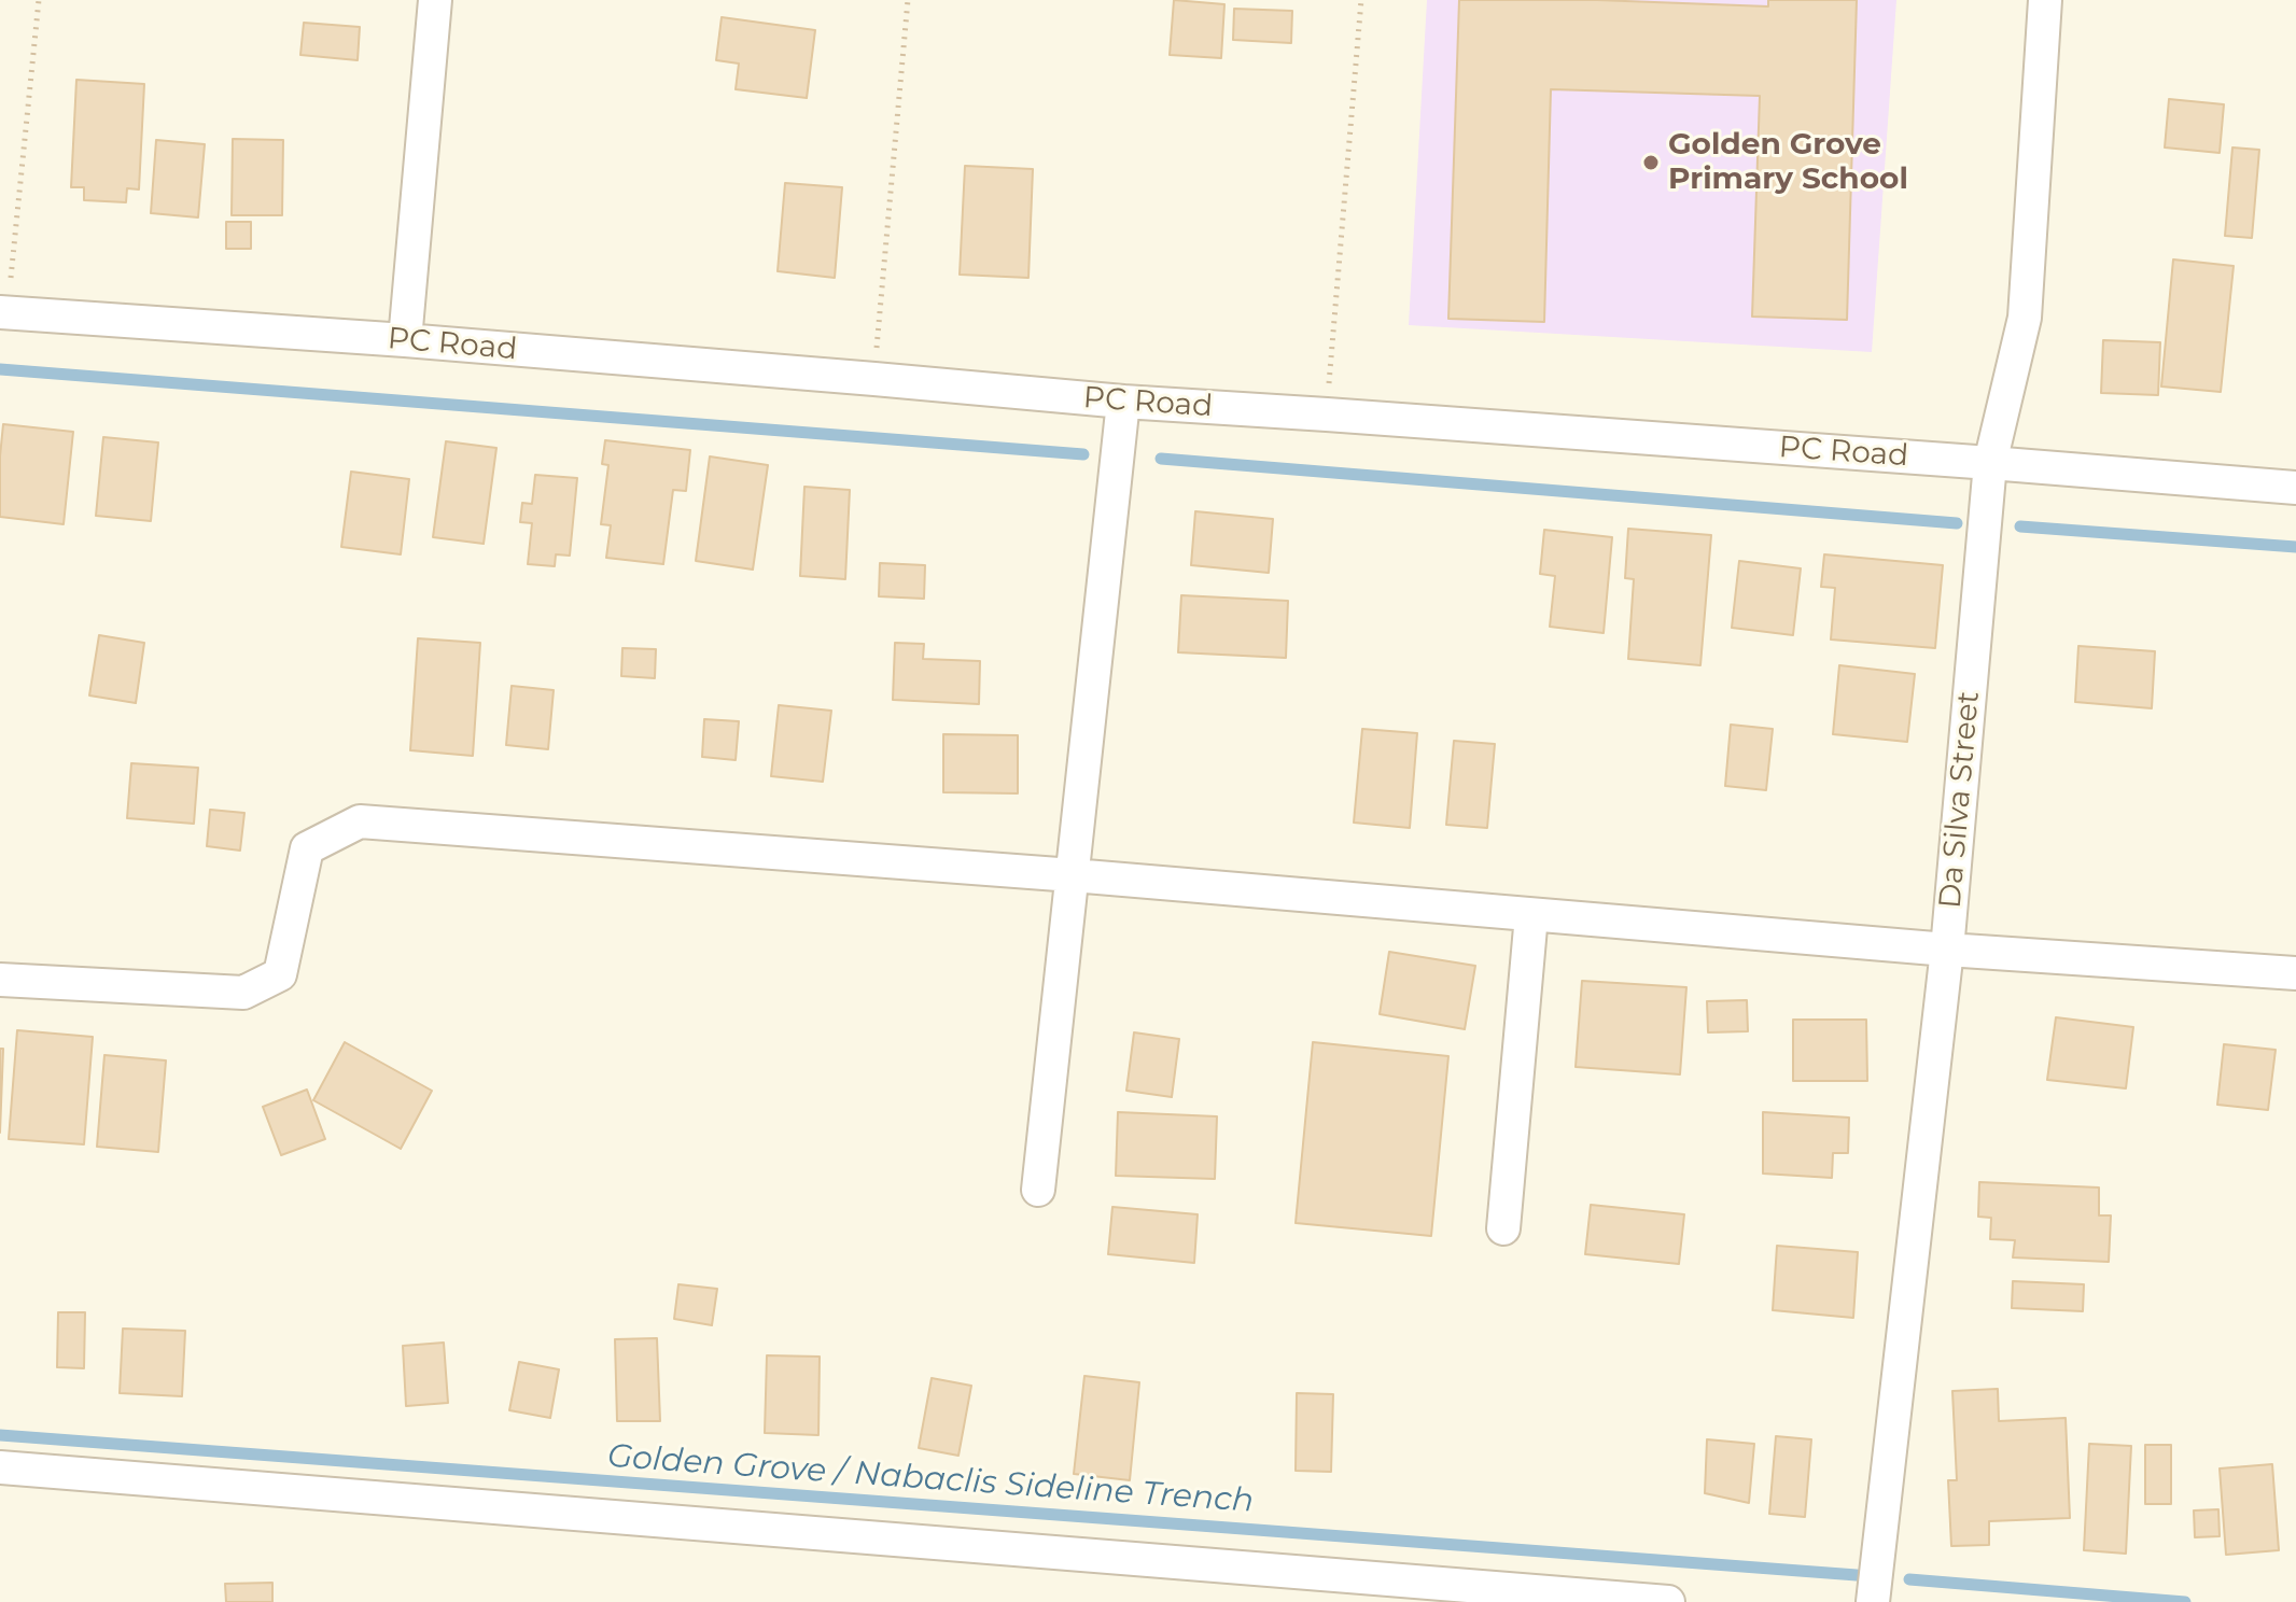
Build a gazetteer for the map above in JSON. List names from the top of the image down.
{
  "streets": {
    "street": ["PC Road", "Da Silva Street"]
  },
  "crossings": [
    ["PC Road", "Da Silva Street"]
  ],
  "water": ["Golden Grove / Nabaclis Sideline Trench"],
  "places": ["Golden Grove Primary School"]
}
